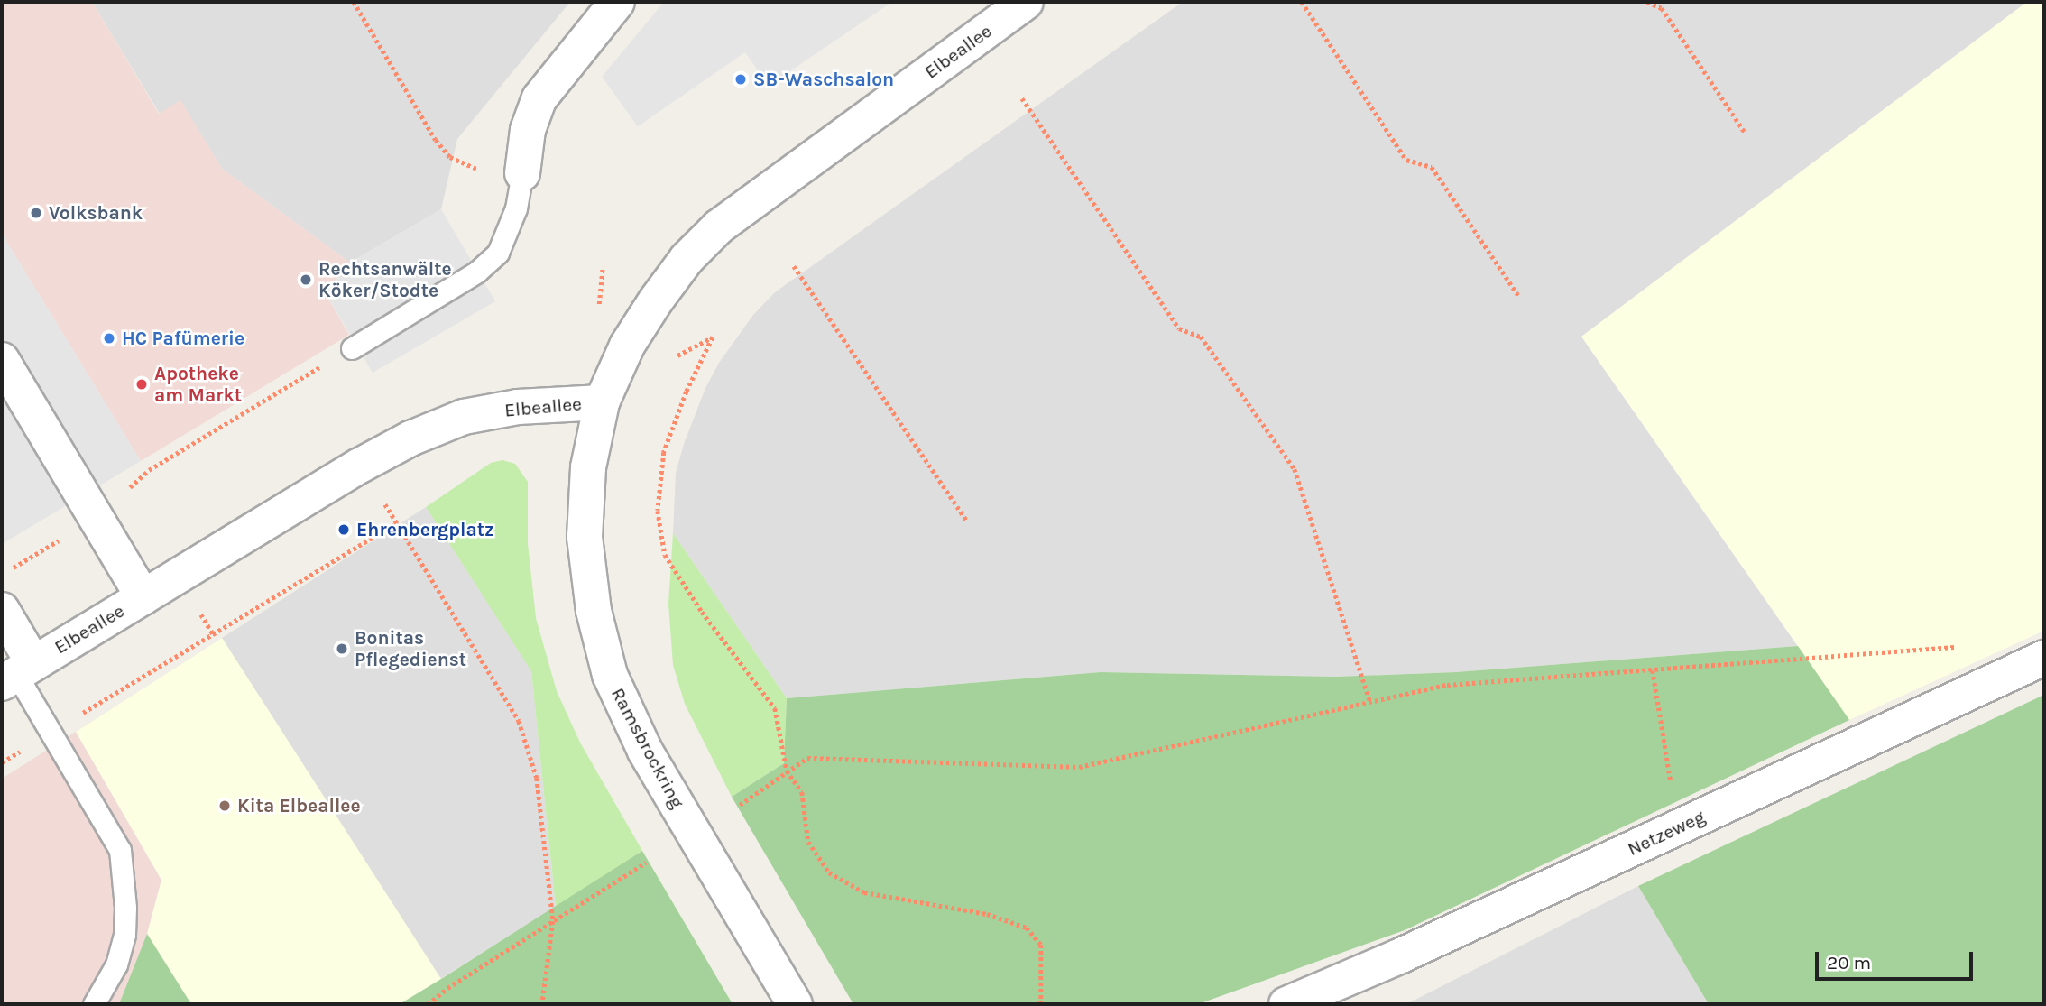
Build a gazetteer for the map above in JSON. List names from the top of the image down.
{
  "streets": {
    "street": ["Elbeallee", "Ramsbrockring", "Netzeweg"]
  },
  "crossings": [
    ["Elbeallee", "Ramsbrockring"]
  ],
  "places": [
    "SB-Waschsalon",
    "Volksbank",
    "Rechtsanwälte Köker/Stodte",
    "HC Pafümerie",
    "Apotheke am Markt",
    "Ehrenbergplatz",
    "Bonitas Pflegedienst",
    "Kita Elbeallee"
  ],
  "scale_bar": "20 m"
}
